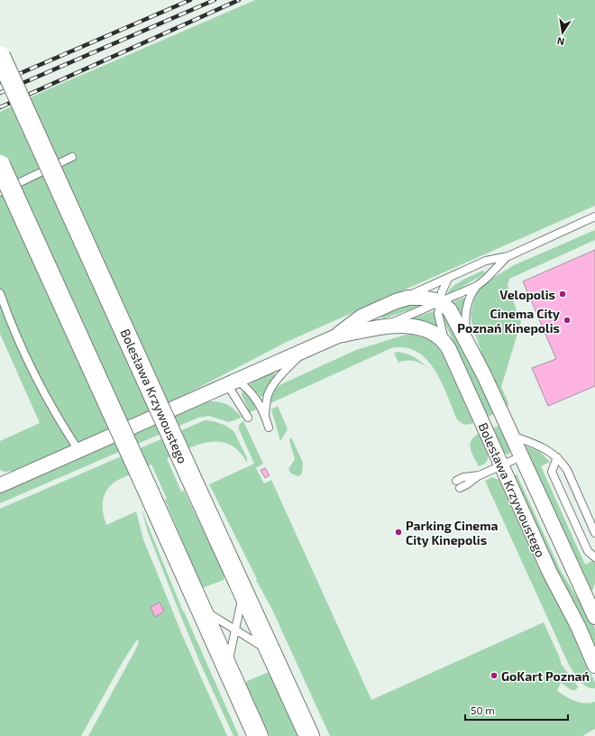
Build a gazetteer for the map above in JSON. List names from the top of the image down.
{
  "streets": {
    "main road": ["Bolesława Krzywoustego"]
  },
  "places": [
    "Velopolis",
    "Cinema City Poznań Kinepolis",
    "Parking Cinema City Kinepolis",
    "GoKart Poznań"
  ],
  "scale_bar": "50 m",
  "north": "bottom"
}
